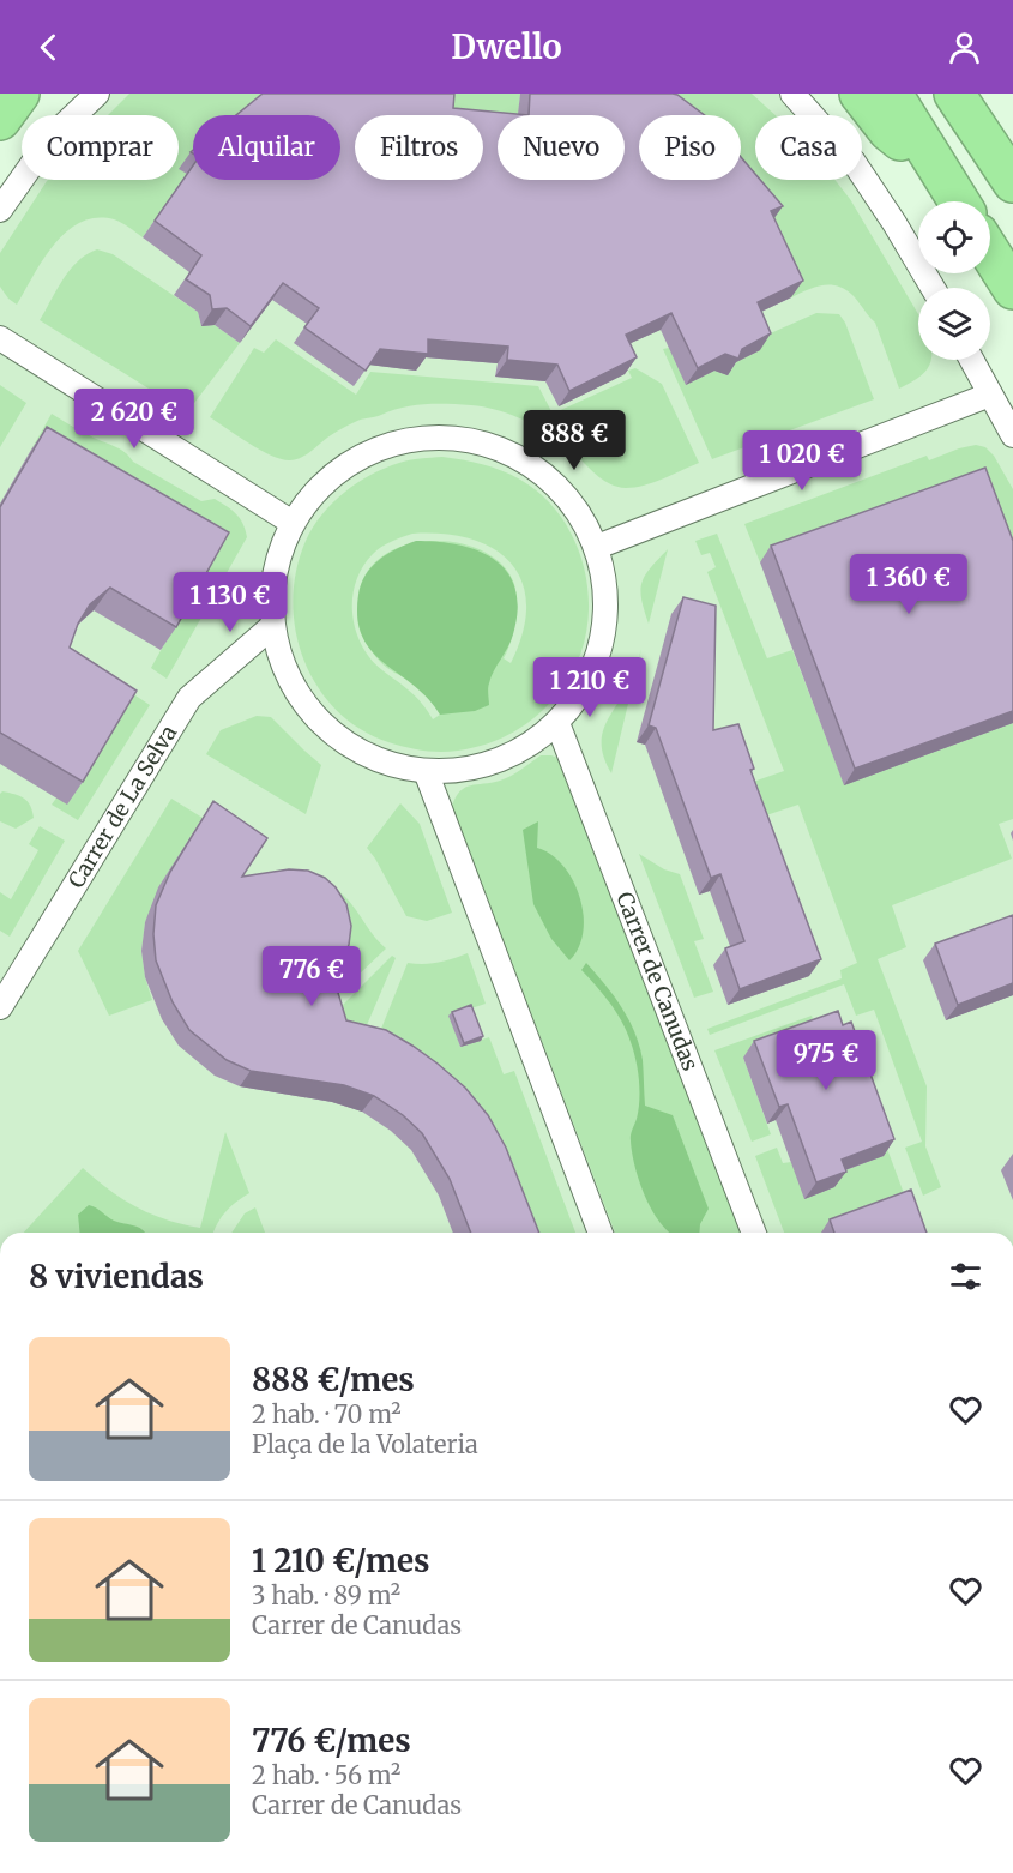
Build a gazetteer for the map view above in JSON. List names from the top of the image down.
{
  "streets": {
    "street": ["Carrer de La Selva", "Carrer de Canudas"]
  },
  "page": {
    "header": "Dwello",
    "chip": [
      "Comprar",
      "Alquilar",
      "Filtros",
      "Nuevo",
      "Piso",
      "Casa"
    ],
    "price": [
      "2 620 €",
      "888 €",
      "1 020 €",
      "1 360 €",
      "1 130 €",
      "1 210 €",
      "776 €",
      "975 €"
    ],
    "heading": "8 viviendas",
    "list": [
      {
        "name": "888 €/mes",
        "note": "2 hab. · 70 m² · Plaça de la Volateria"
      },
      {
        "name": "1 210 €/mes",
        "note": "3 hab. · 89 m² · Carrer de Canudas"
      },
      {
        "name": "776 €/mes",
        "note": "2 hab. · 56 m² · Carrer de Canudas"
      }
    ]
  }
}
